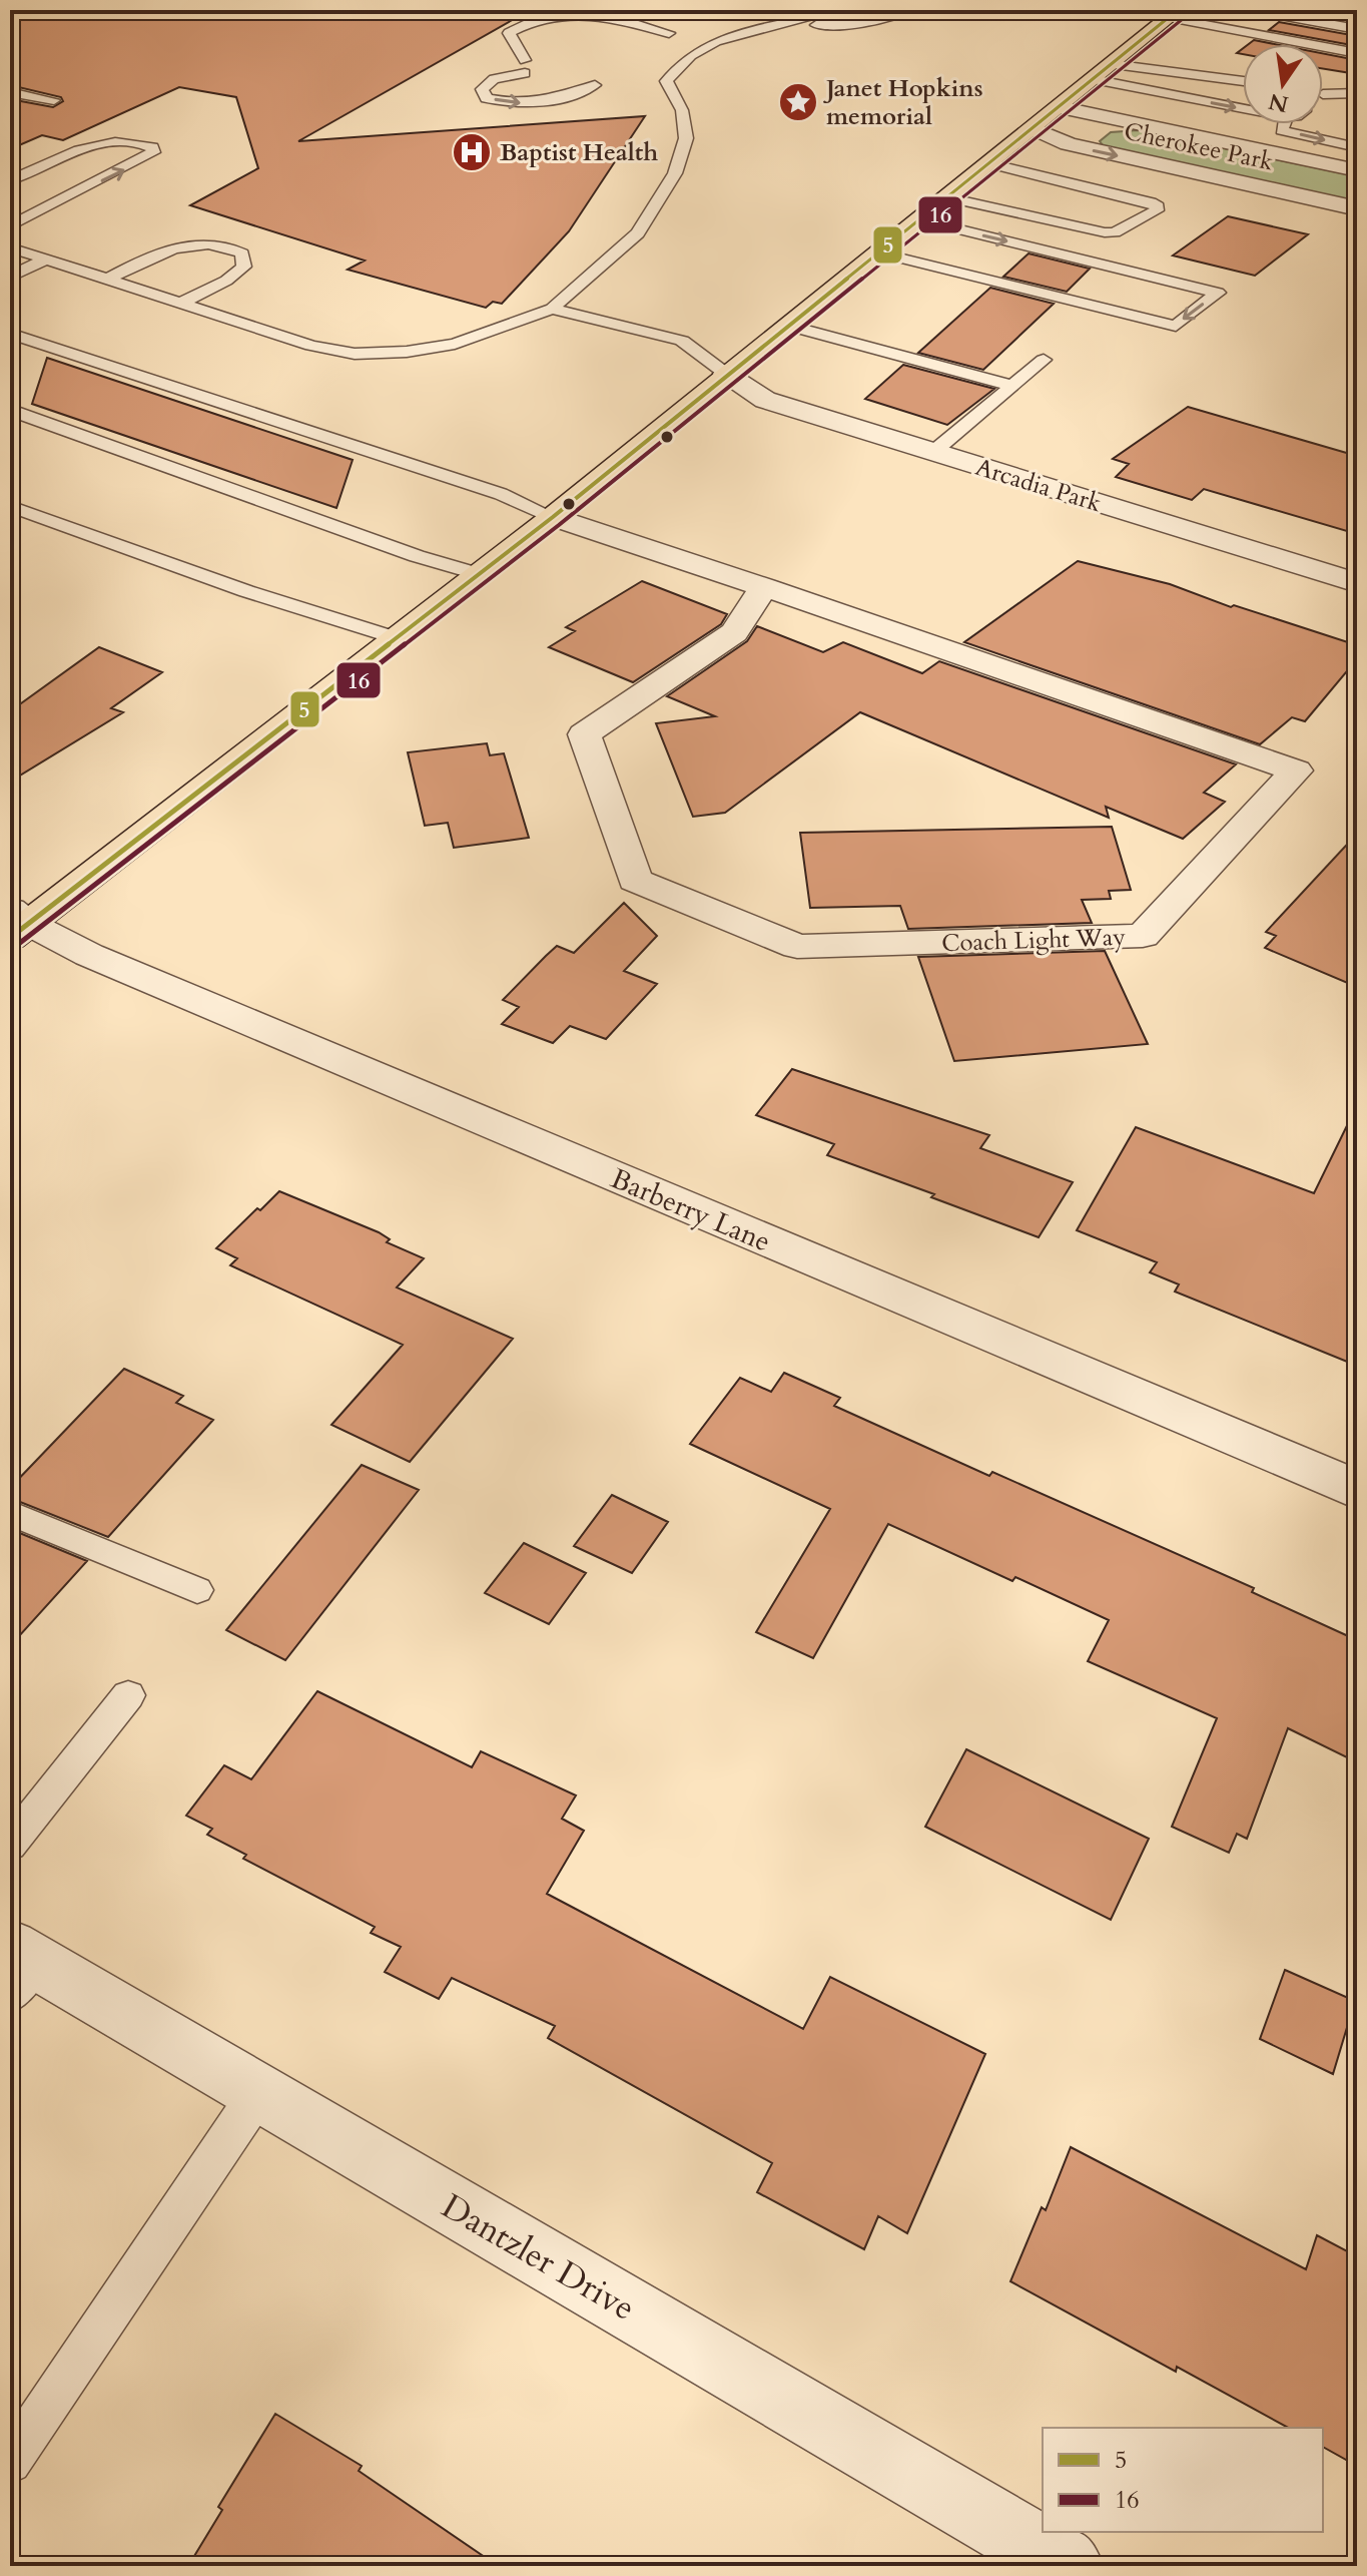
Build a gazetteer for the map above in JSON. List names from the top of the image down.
{
  "streets": {
    "street": [
      "Cherokee Park",
      "Arcadia Park",
      "Coach Light Way",
      "Barberry Lane",
      "Dantzler Drive"
    ]
  },
  "places": {
    "place": ["Janet Hopkins memorial"],
    "hospital": ["Baptist Health"]
  },
  "lines": ["transit line 5", "transit line 16"],
  "legend": ["5", "16"],
  "north": "bottom"
}
